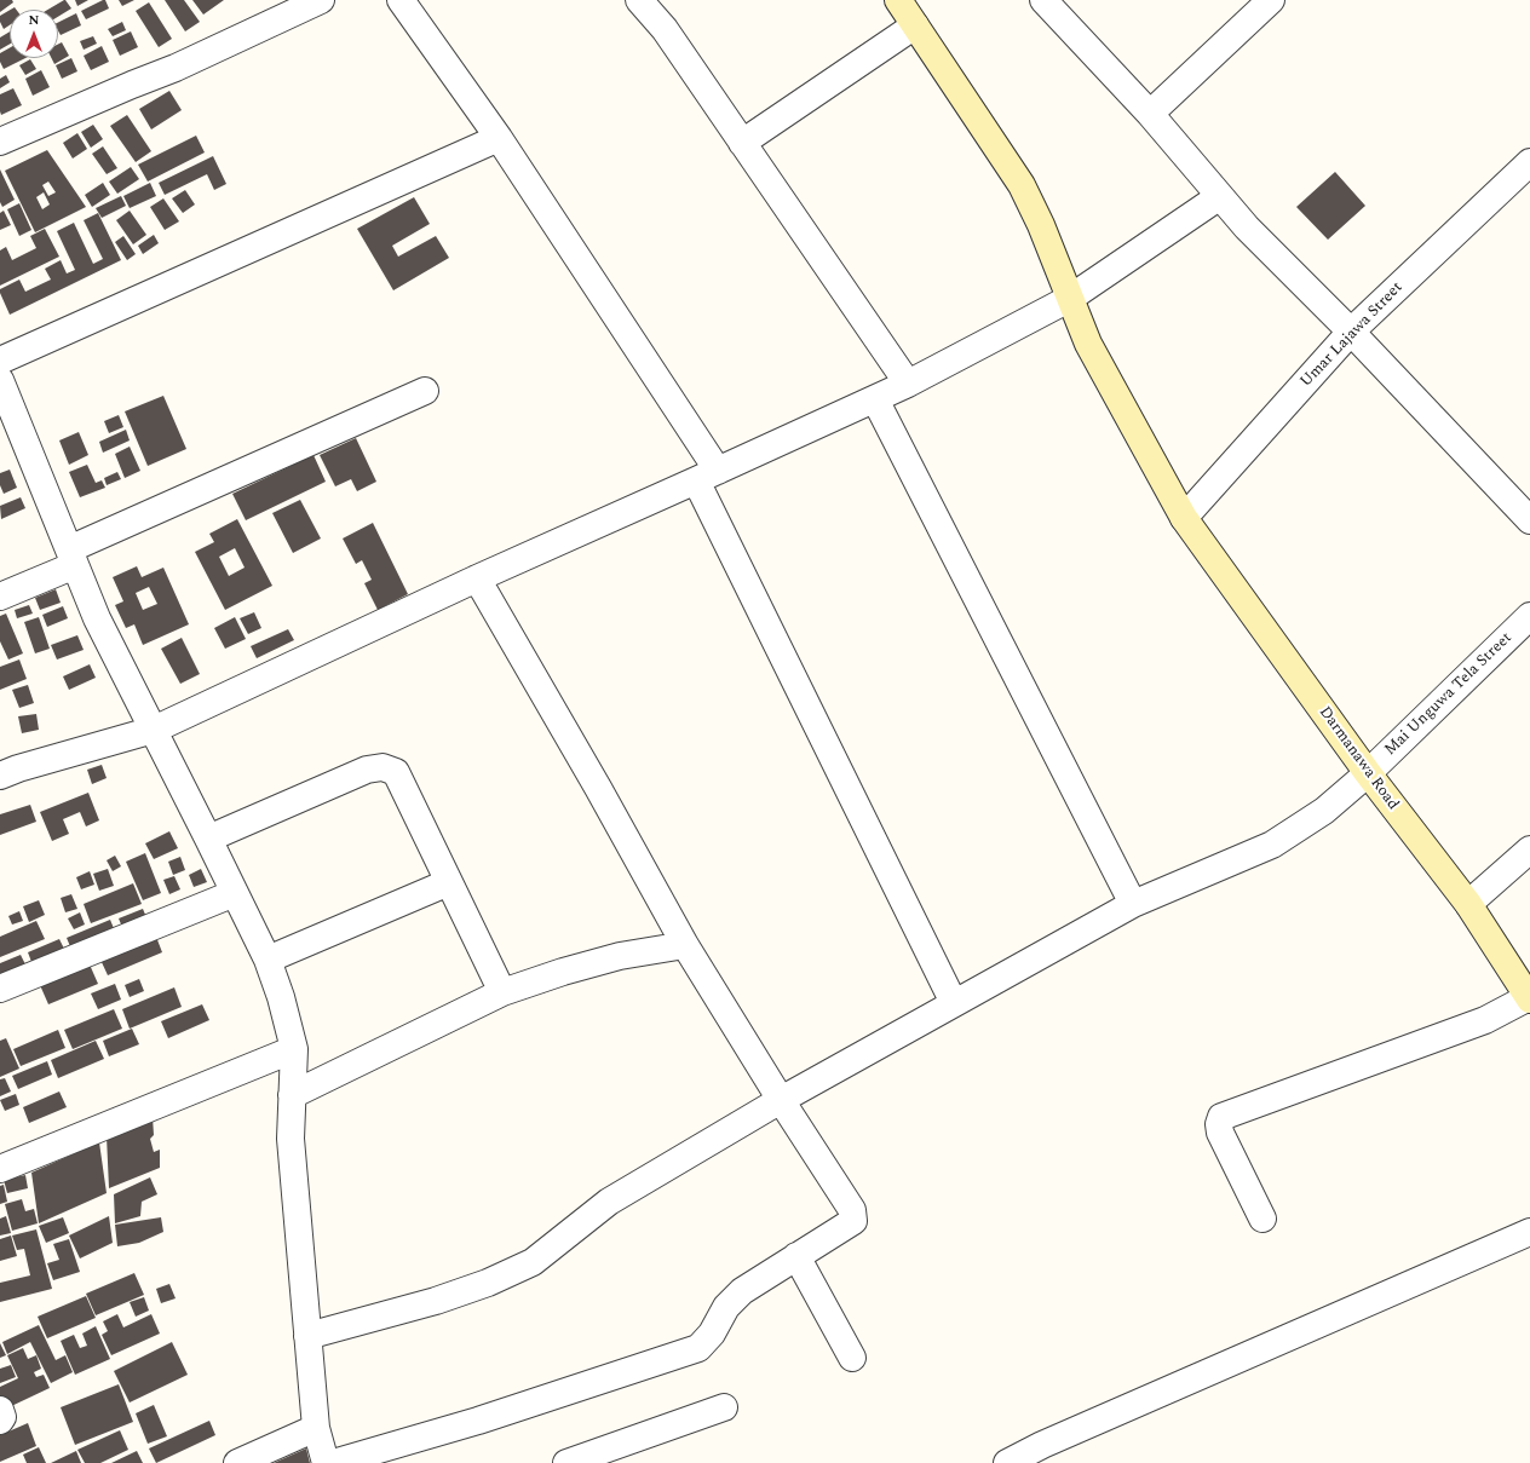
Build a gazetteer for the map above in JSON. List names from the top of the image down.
{
  "streets": {
    "street": ["Umar Lajawa Street", "Mai Unguwa Tela Street", "Darmanawa Road"]
  },
  "crossings": [
    ["Umar Lajawa Street", "Darmanawa Road"],
    ["Mai Unguwa Tela Street", "Darmanawa Road"]
  ],
  "north": "top"
}
